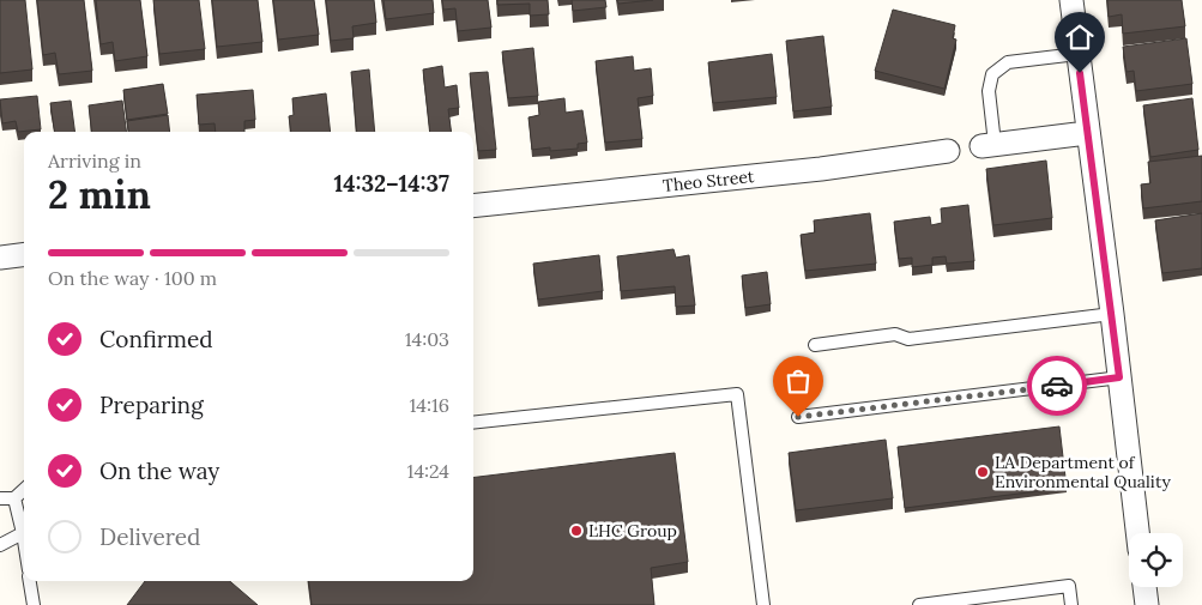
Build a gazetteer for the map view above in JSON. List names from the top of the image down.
{
  "streets": {
    "street": ["Theo Street"]
  },
  "places": ["LA Department of Environmental Quality", "LHC Group"],
  "page": {
    "heading": ["2 min", "Arriving in", "14:32–14:37"],
    "bar": "On the way · 100 m",
    "list": [
      ["Confirmed", "14:03"],
      ["Preparing", "14:16"],
      ["On the way", "14:24"],
      "Delivered"
    ]
  }
}
